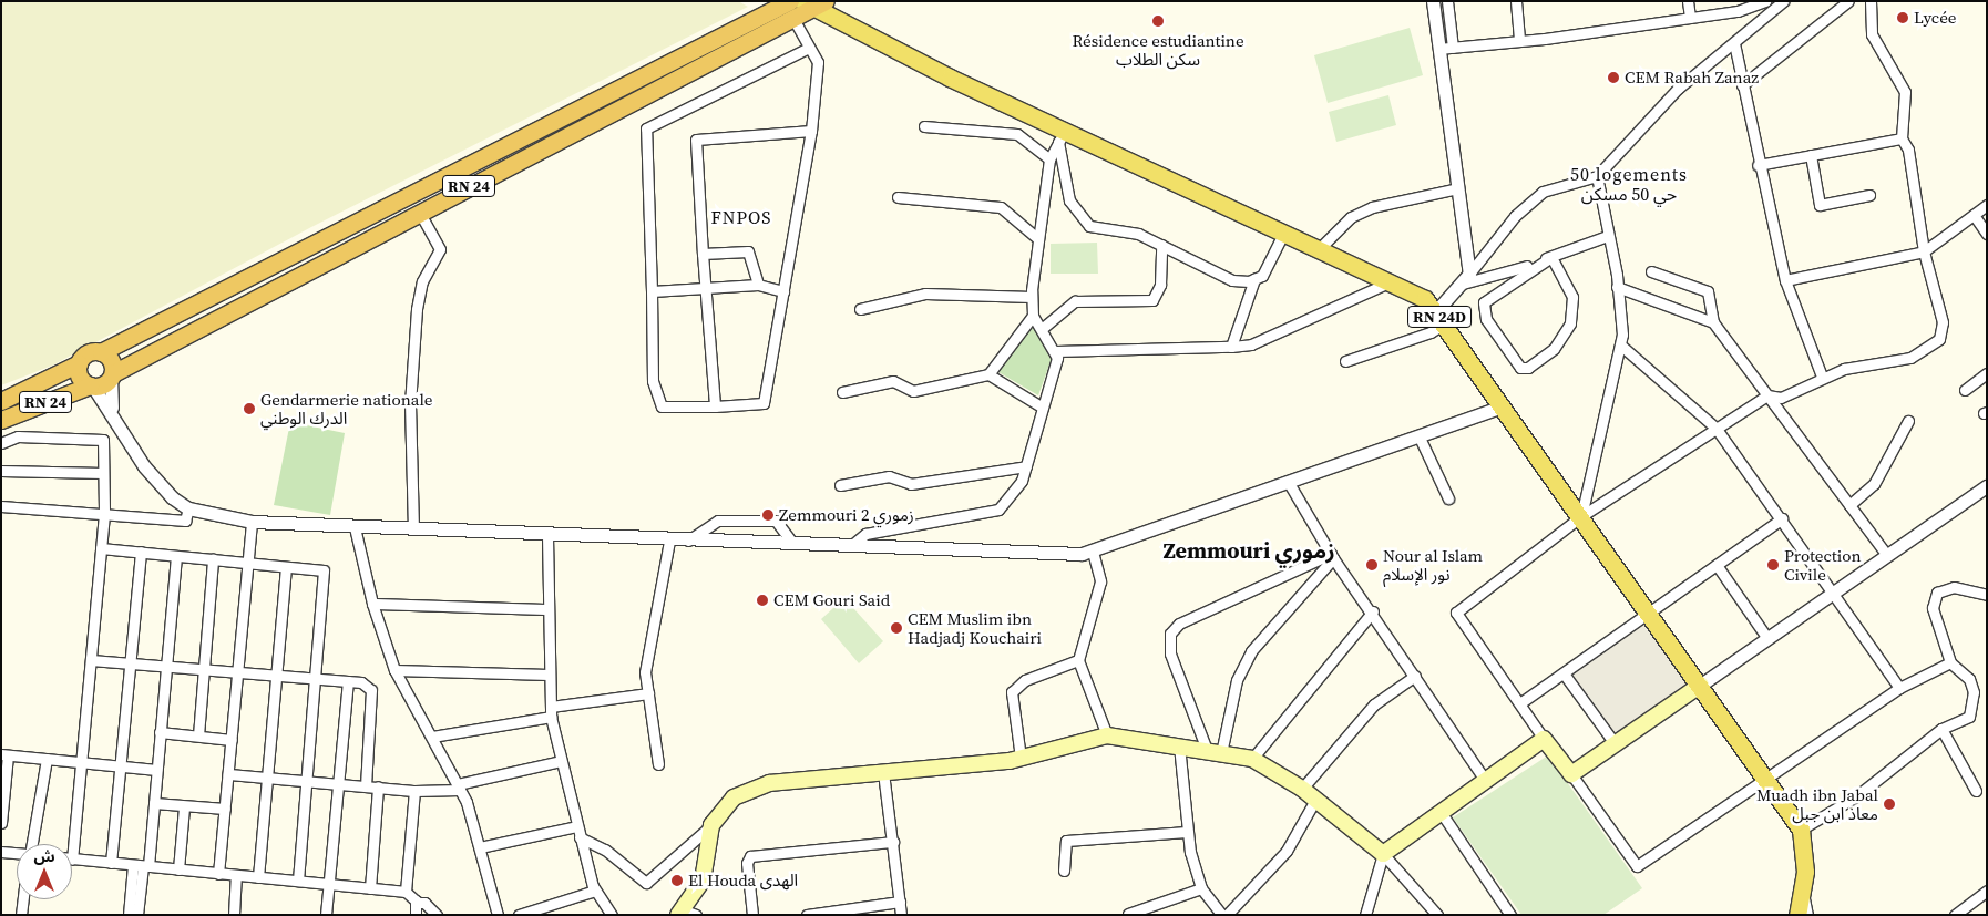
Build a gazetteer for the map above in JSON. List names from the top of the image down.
{
  "streets": {
    "highway": ["RN 24"],
    "main road": ["RN 24D"]
  },
  "crossings": [
    ["RN 24", "RN 24D"]
  ],
  "districts": ["50 logements حي 50 مسكن", "FNPOS", "Zemmouri زموري"],
  "places": [
    "Lycée",
    "Résidence estudiantine سكن الطلاب",
    "CEM Rabah Zanaz",
    "Gendarmerie nationale الدرك الوطني",
    "Zemmouri 2 زموري",
    "Nour al Islam نور الإسلام",
    "Protection Civile",
    "CEM Gouri Said",
    "CEM Muslim ibn Hadjadj Kouchairi",
    "Muadh ibn Jabal معاذ ابن جبل",
    "El Houda الهدى"
  ],
  "north": "top"
}
